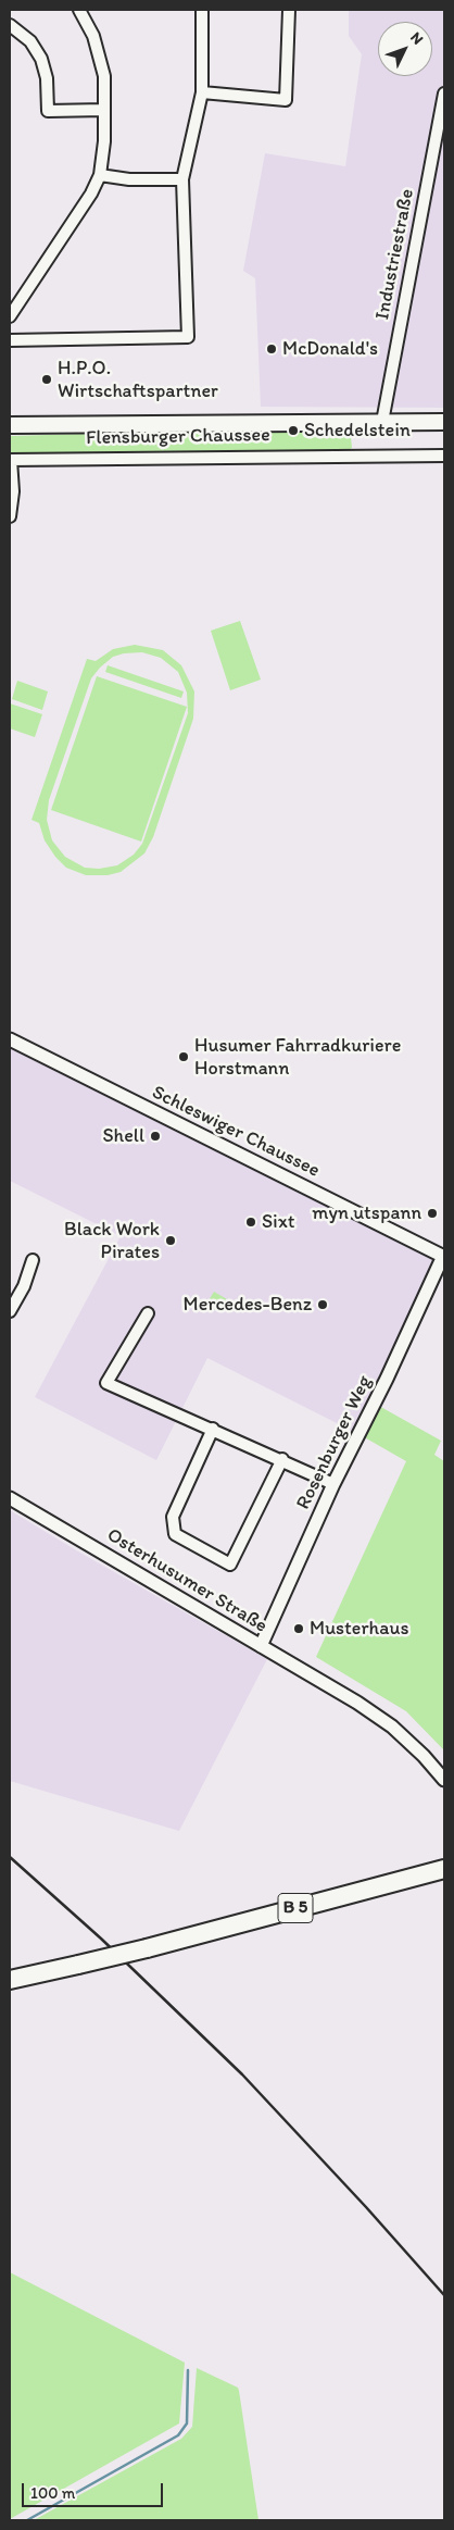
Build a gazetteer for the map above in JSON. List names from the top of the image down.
{
  "streets": {
    "highway": ["B 5"],
    "main road": ["Flensburger Chaussee"],
    "street": [
      "Industriestraße",
      "Schleswiger Chaussee",
      "Rosenburger Weg",
      "Osterhusumer Straße"
    ]
  },
  "crossings": [
    ["Industriestraße", "Flensburger Chaussee"],
    ["Schleswiger Chaussee", "Rosenburger Weg"],
    ["Rosenburger Weg", "Osterhusumer Straße"]
  ],
  "places": [
    "McDonald's",
    "H.P.O. Wirtschaftspartner",
    "Schedelstein",
    "Husumer Fahrradkuriere Horstmann",
    "Shell",
    "myn utspann",
    "Sixt",
    "Black Work Pirates",
    "Mercedes-Benz",
    "Musterhaus"
  ],
  "scale_bar": "100 m",
  "north": "top right"
}
